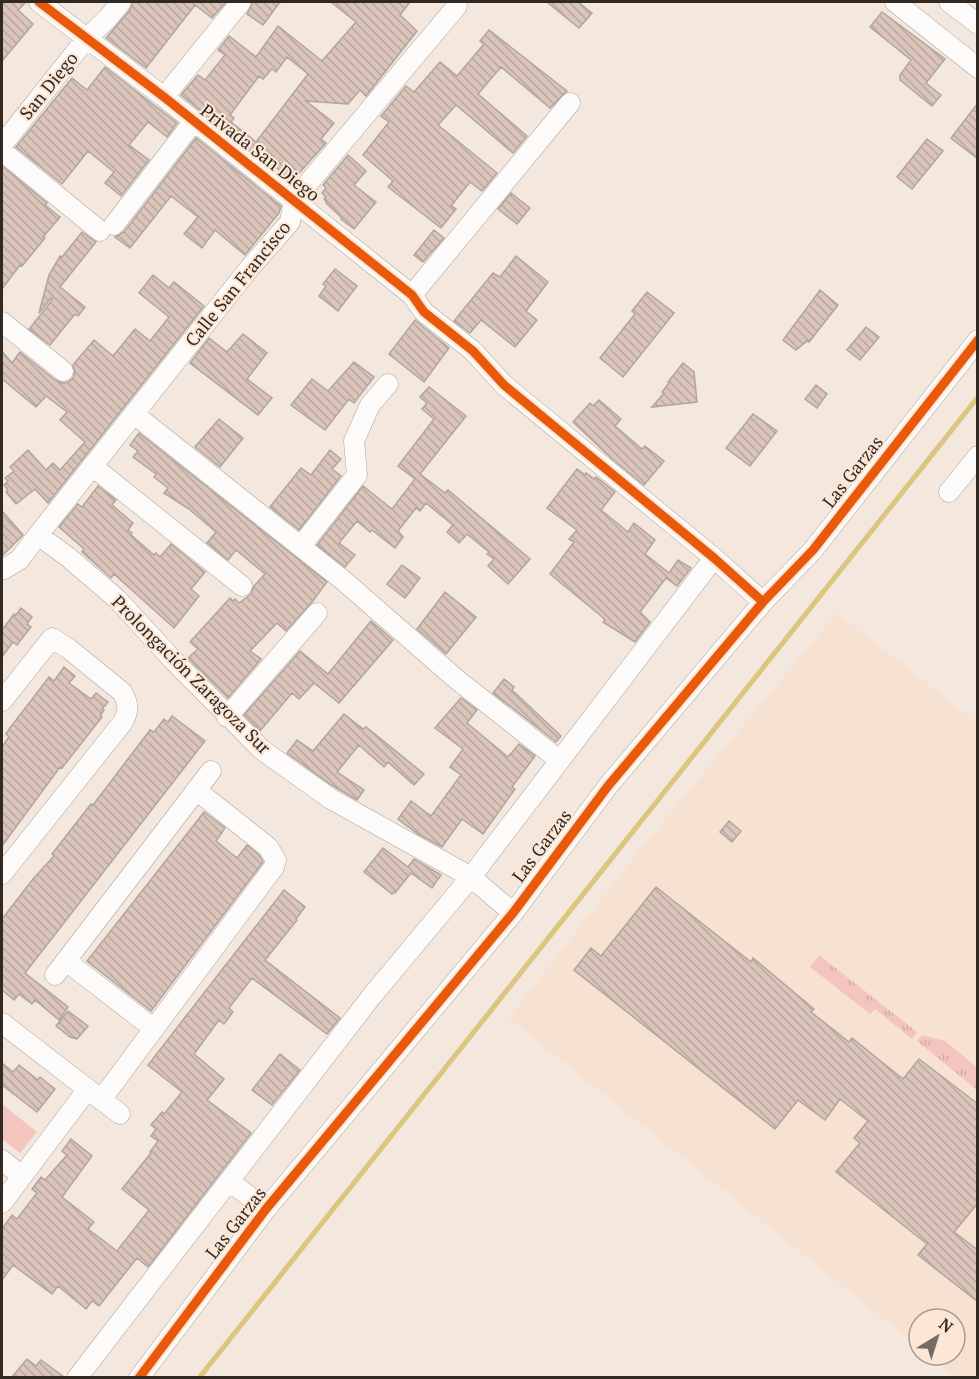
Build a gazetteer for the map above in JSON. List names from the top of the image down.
{
  "streets": {
    "street": [
      "San Diego",
      "Privada San Diego",
      "Calle San Francisco",
      "Las Garzas",
      "Prolongación Zaragoza Sur"
    ]
  },
  "crossings": [
    ["San Diego", "Privada San Diego"],
    ["Privada San Diego", "Calle San Francisco"],
    ["Privada San Diego", "Las Garzas"],
    ["Calle San Francisco", "Prolongación Zaragoza Sur"],
    ["Las Garzas", "Prolongación Zaragoza Sur"]
  ],
  "north": "top right"
}
